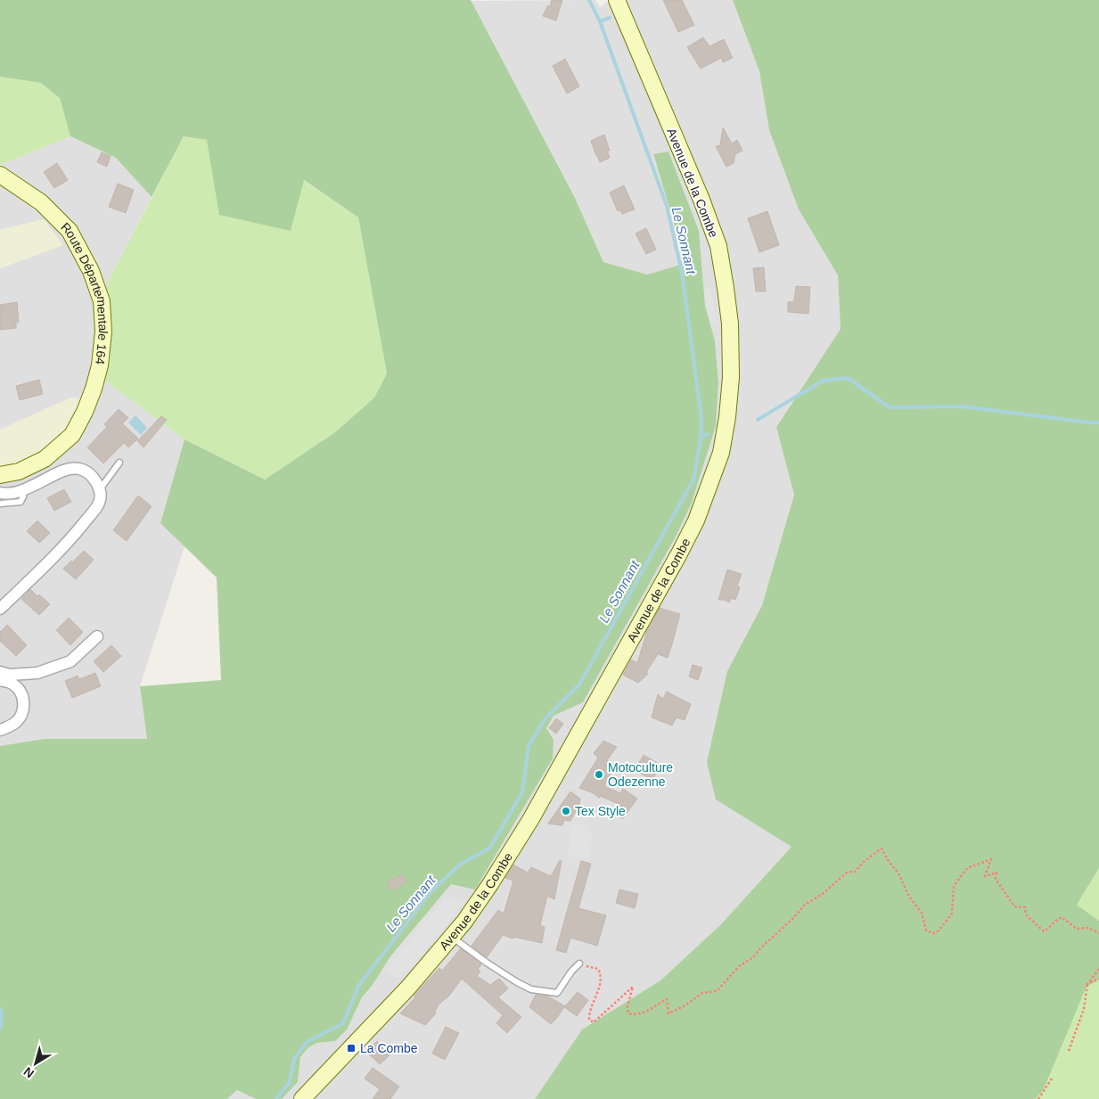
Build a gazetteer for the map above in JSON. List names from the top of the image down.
{
  "streets": {
    "main road": ["Avenue de la Combe", "Route Départementale 164"]
  },
  "water": ["Le Sonnant"],
  "places": {
    "other": ["Motoculture Odezenne", "Tex Style"],
    "transit": ["La Combe"]
  },
  "north": "bottom left"
}
